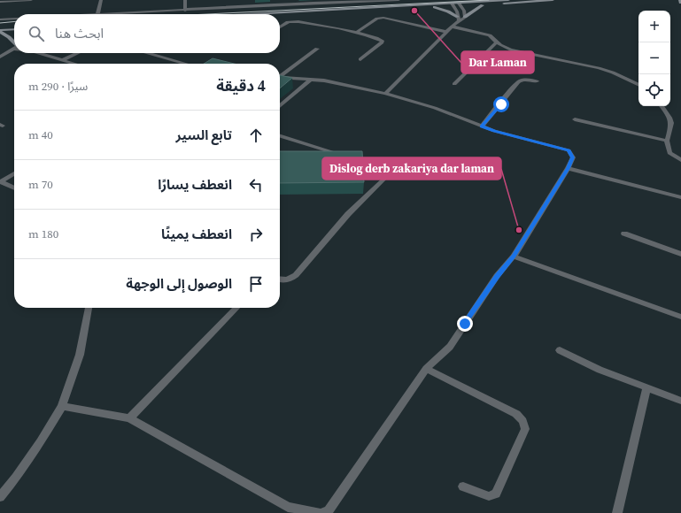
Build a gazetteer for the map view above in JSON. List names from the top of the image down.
{
  "places": ["Dar Laman", "Dislog derb zakariya dar laman"],
  "page": {
    "map_buttons": ["+", "−"],
    "search": "ابحث هنا",
    "heading": ["4 دقيقة", "سيرًا · 290 m"],
    "list": [
      ["تابع السير", "40 m"],
      ["انعطف يسارًا", "70 m"],
      ["انعطف يمينًا", "180 m"],
      "الوصول إلى الوجهة"
    ]
  }
}
